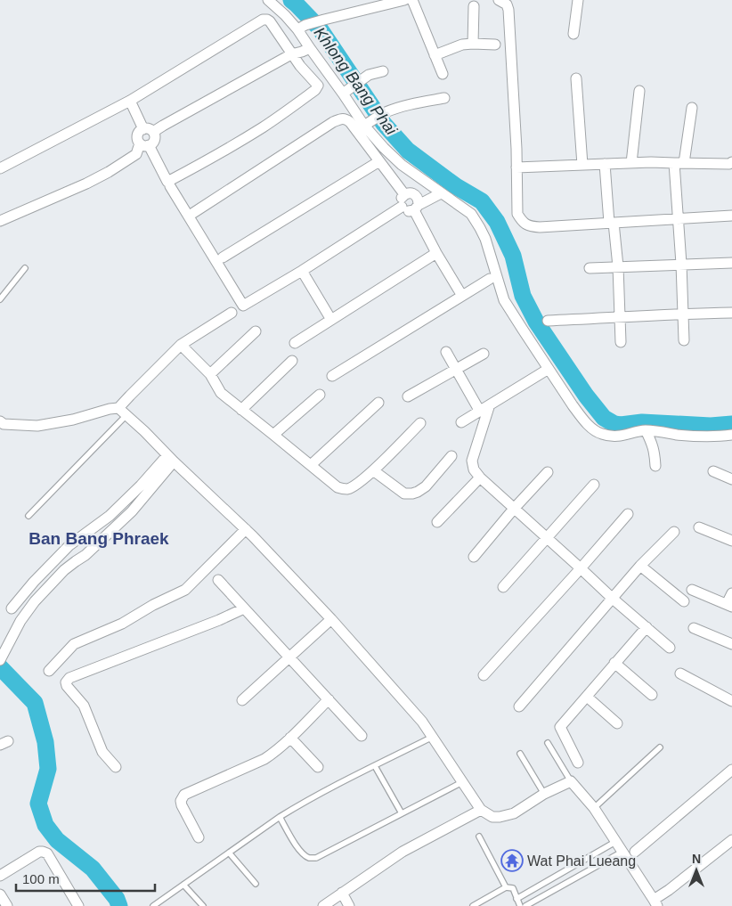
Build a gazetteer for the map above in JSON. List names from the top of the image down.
{
  "districts": ["Ban Bang Phraek"],
  "water": ["Khlong Bang Phai"],
  "places": {
    "temple": ["Wat Phai Lueang"]
  },
  "scale_bar": "100 m",
  "north": "top"
}
